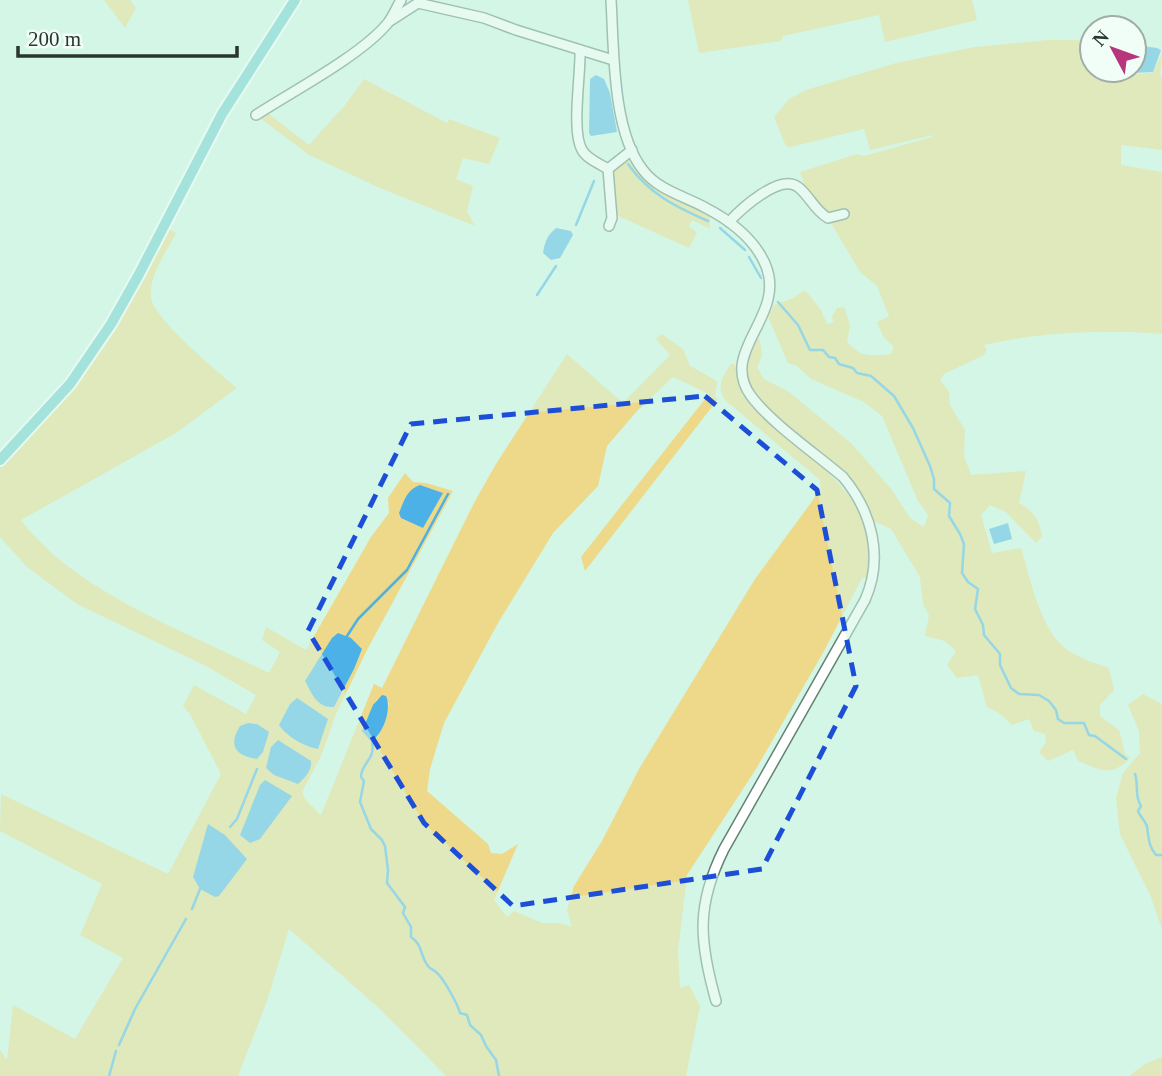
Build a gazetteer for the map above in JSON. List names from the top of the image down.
{
  "scale_bar": "200 m",
  "north": "top left"
}
